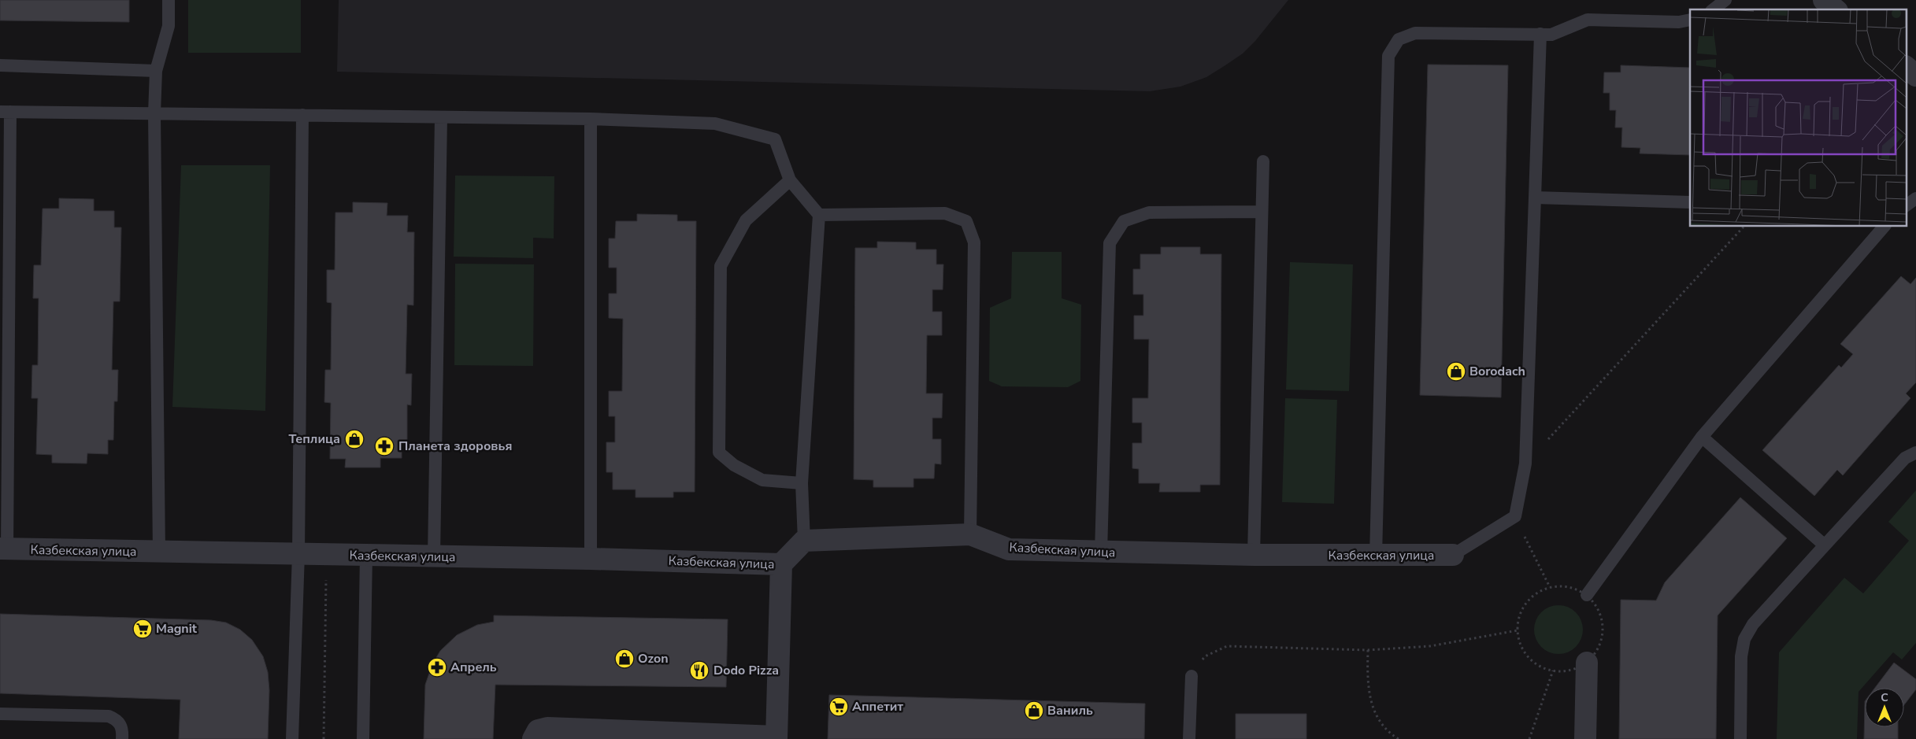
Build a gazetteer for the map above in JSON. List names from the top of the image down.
{
  "streets": {
    "street": ["Казбекская улица"]
  },
  "places": {
    "shop": [
      "Borodach",
      "Теплица",
      "Ozon",
      "Ваниль"
    ],
    "pharmacy": ["Планета здоровья", "Апрель"],
    "supermarket": ["Magnit", "Аппетит"],
    "restaurant": ["Dodo Pizza"]
  },
  "north": "top"
}
